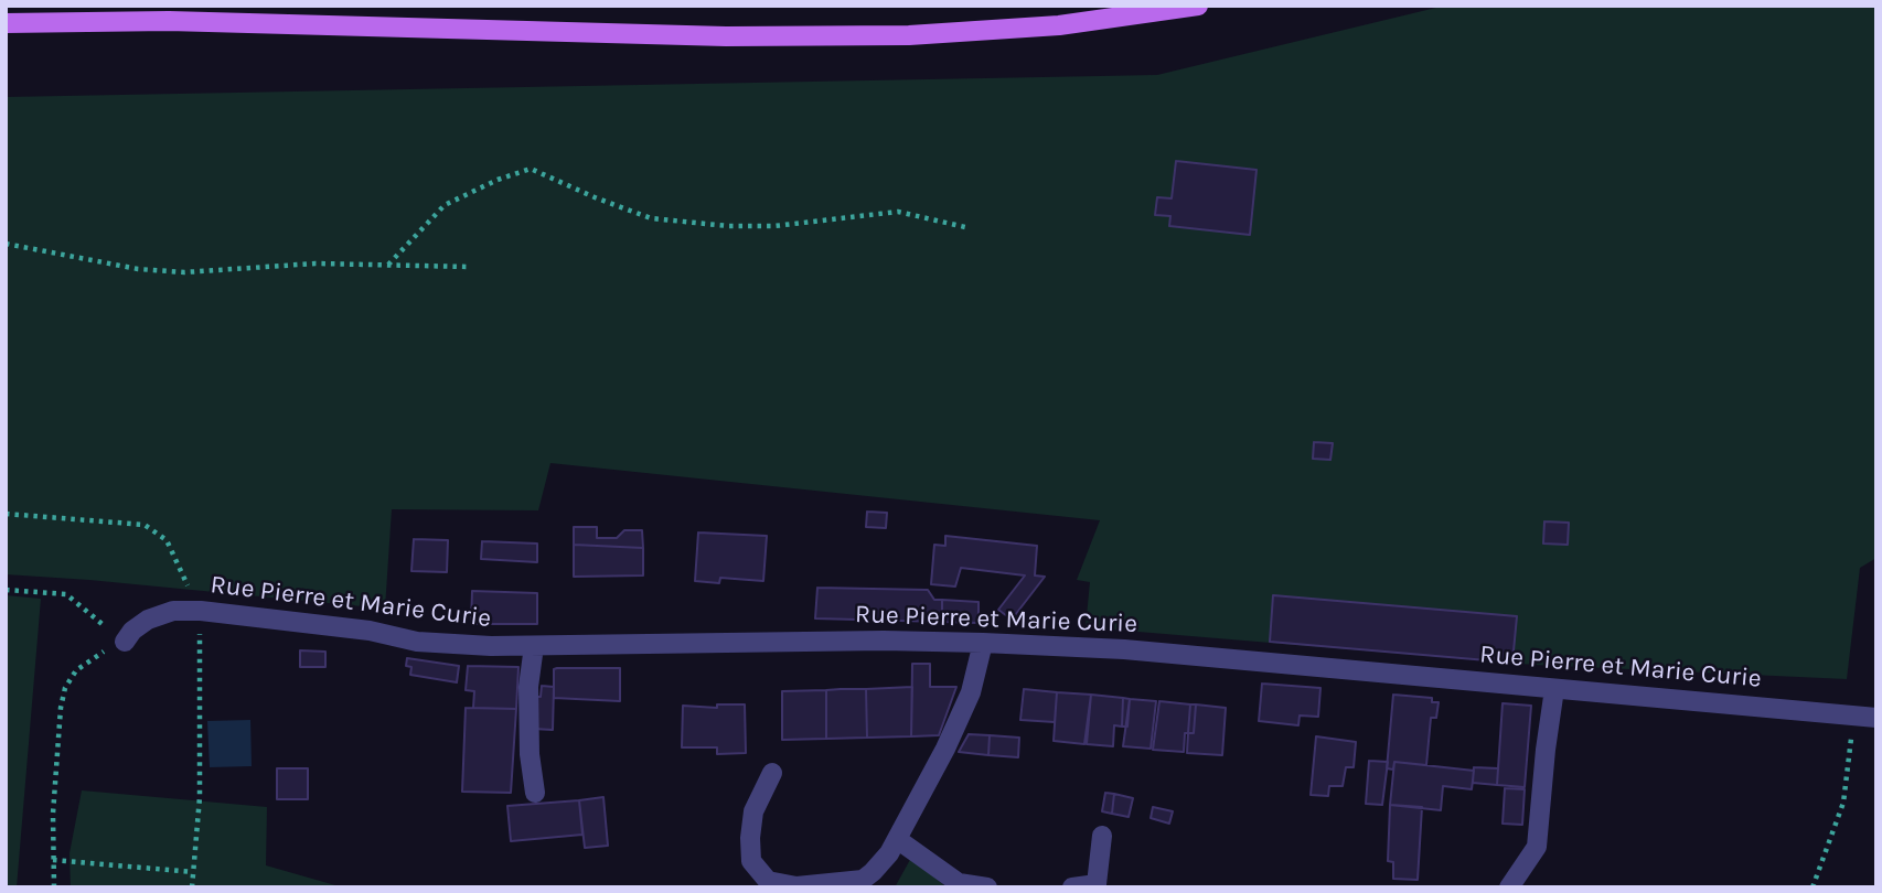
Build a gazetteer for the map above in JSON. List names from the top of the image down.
{
  "streets": {
    "street": ["Rue Pierre et Marie Curie"]
  }
}
